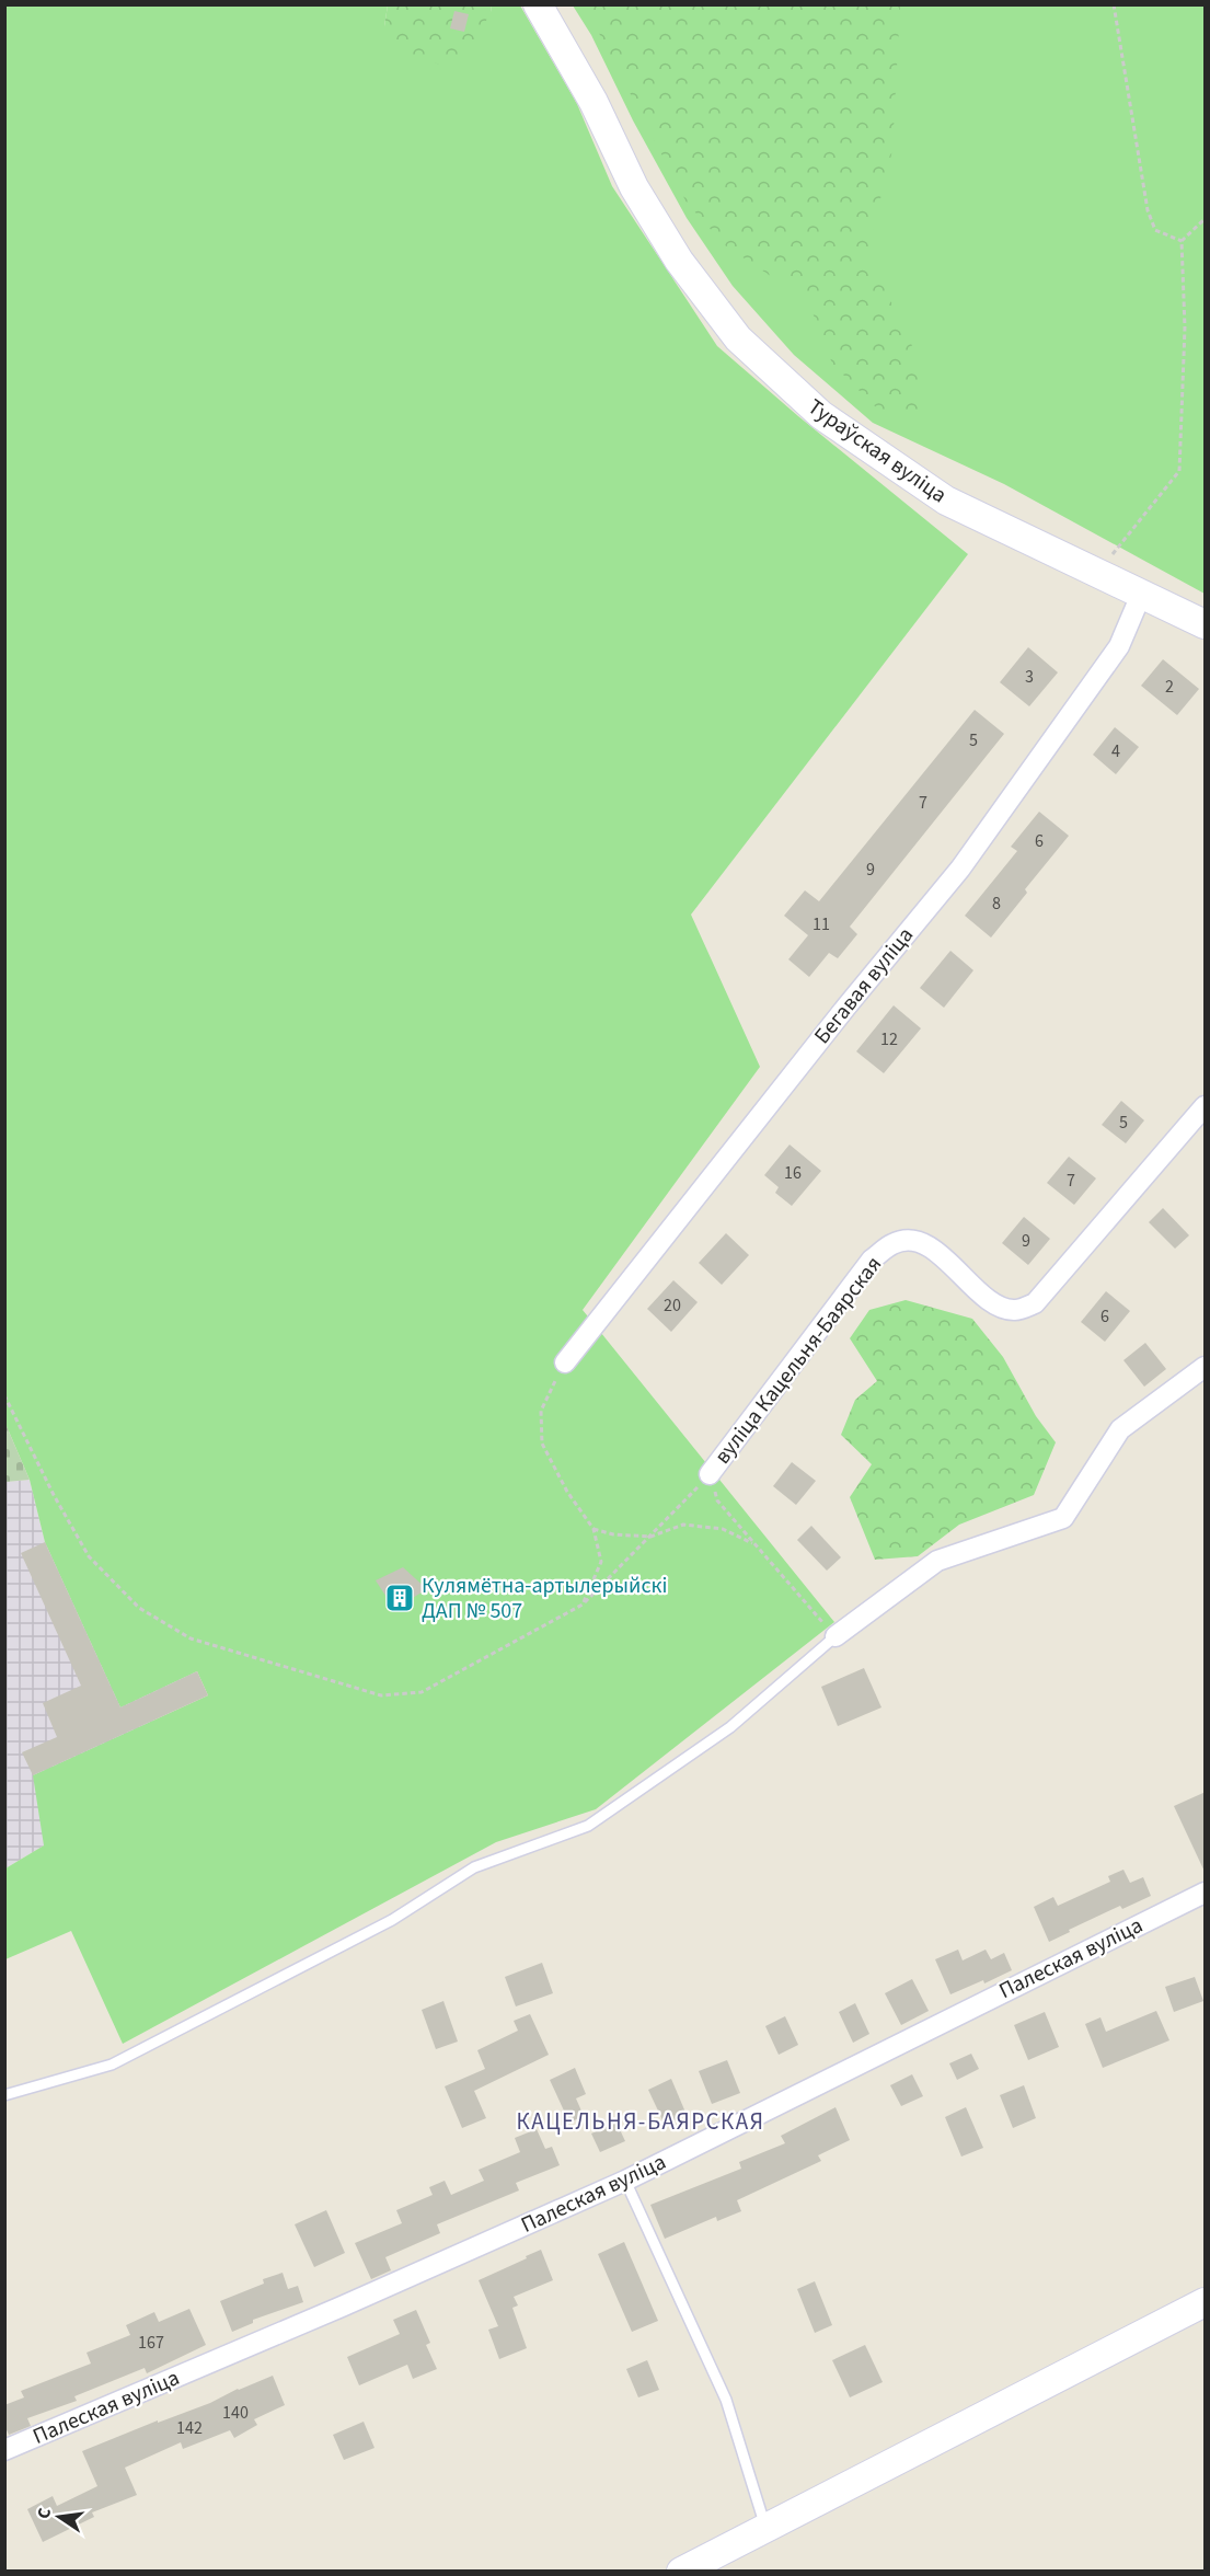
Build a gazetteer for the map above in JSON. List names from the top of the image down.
{
  "streets": {
    "street": [
      "Тураўская вуліца",
      "Бегавая вуліца",
      "вуліца Кацельня-Баярская",
      "Палеская вуліца"
    ]
  },
  "crossings": [
    ["Тураўская вуліца", "Бегавая вуліца"]
  ],
  "districts": ["КАЦЕЛЬНЯ-БАЯРСКАЯ"],
  "places": {
    "building": ["Кулямётна-артылерыйскі ДАП № 507"]
  },
  "house_numbers": [
    "3",
    "2",
    "5",
    "4",
    "7",
    "6",
    "9",
    "8",
    "11",
    "12",
    "5",
    "16",
    "7",
    "9",
    "20",
    "6",
    "167",
    "140",
    "142"
  ],
  "north": "left"
}
